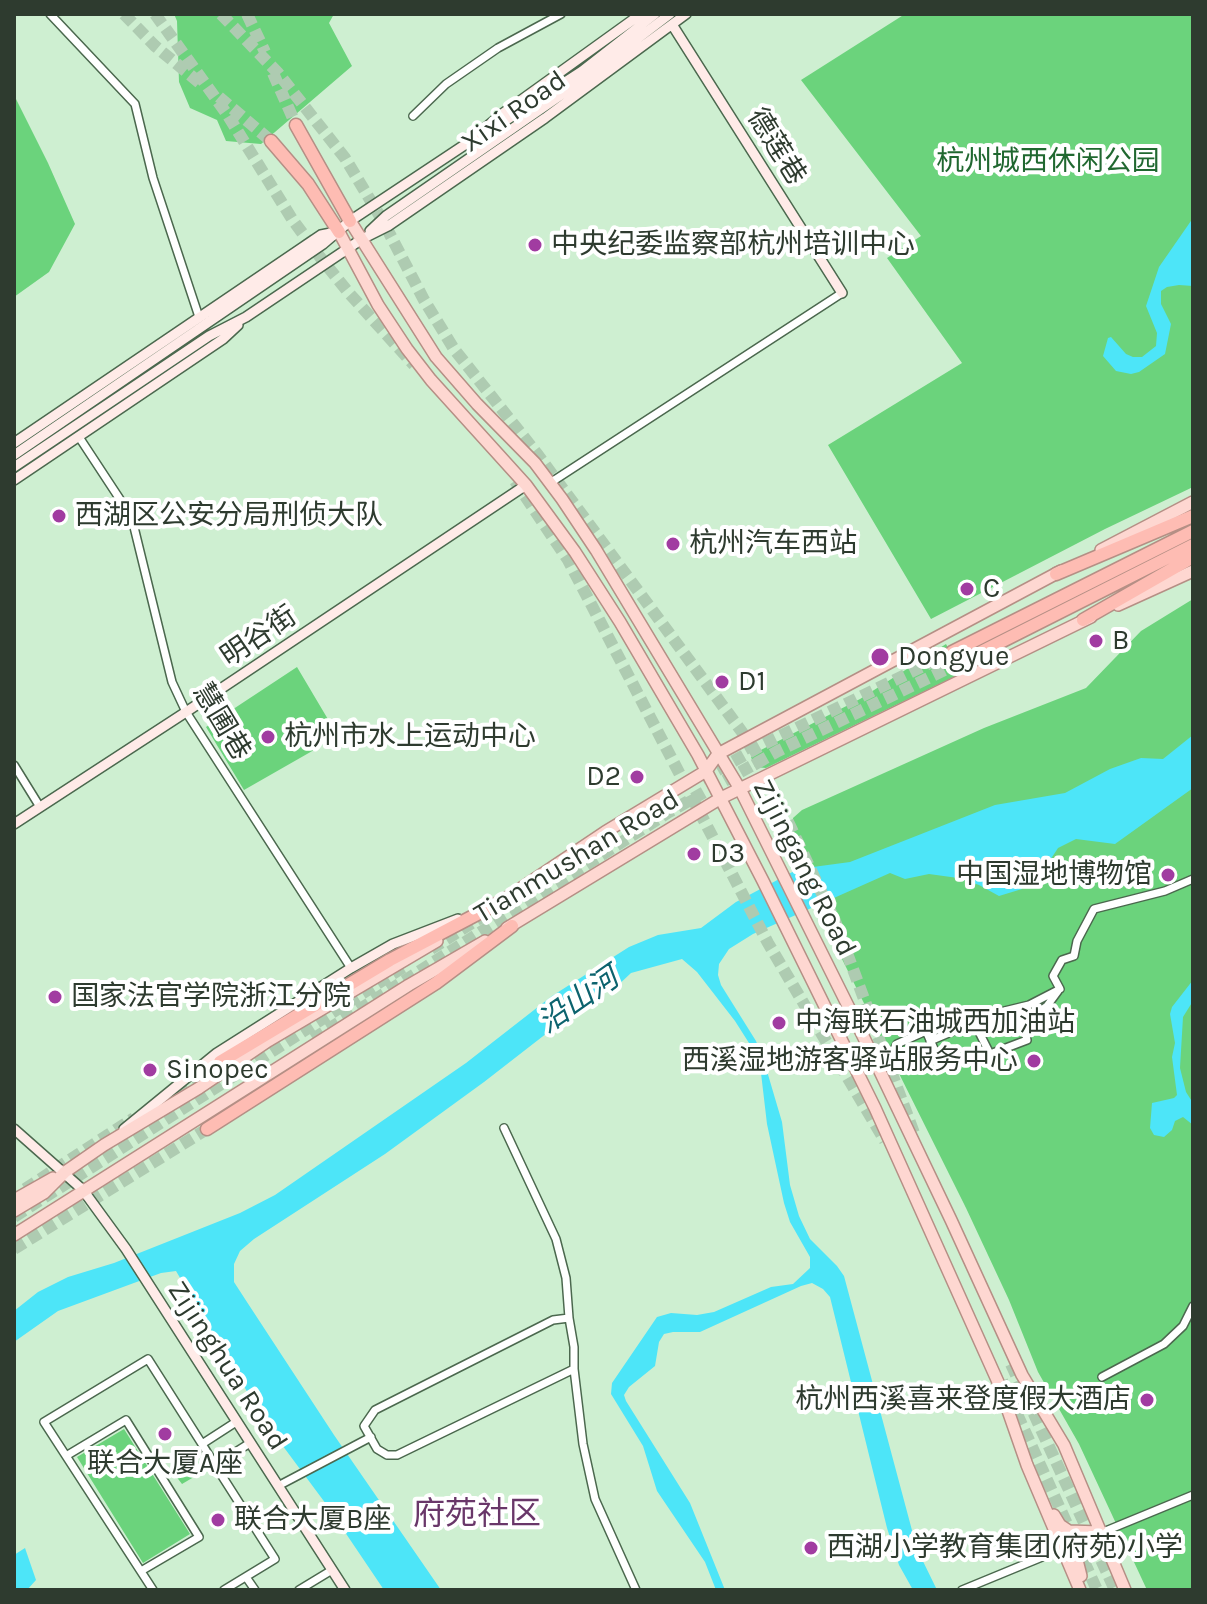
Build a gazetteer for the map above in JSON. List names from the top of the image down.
{
  "streets": {
    "main road": ["Tianmushan Road", "Zijingang Road"],
    "street": [
      "Xixi Road",
      "德莲巷",
      "明谷街",
      "慧圃巷",
      "Zijinghua Road"
    ]
  },
  "crossings": [
    ["Xixi Road", "德莲巷"],
    ["Xixi Road", "慧圃巷"],
    ["Xixi Road", "Zijingang Road"],
    ["明谷街", "慧圃巷"],
    ["明谷街", "Zijingang Road"],
    ["慧圃巷", "Tianmushan Road"],
    ["Tianmushan Road", "Zijingang Road"],
    ["Tianmushan Road", "Zijinghua Road"]
  ],
  "districts": ["府苑社区"],
  "water": ["沿山河"],
  "parks": ["杭州城西休闲公园"],
  "places": [
    "中央纪委监察部杭州培训中心",
    "西湖区公安分局刑侦大队",
    "杭州汽车西站",
    "C",
    "B",
    "Dongyue",
    "D1",
    "杭州市水上运动中心",
    "D2",
    "D3",
    "中国湿地博物馆",
    "国家法官学院浙江分院",
    "中海联石油城西加油站",
    "西溪湿地游客驿站服务中心",
    "Sinopec",
    "杭州西溪喜来登度假大酒店",
    "联合大厦A座",
    "联合大厦B座",
    "西湖小学教育集团(府苑)小学"
  ]
}
